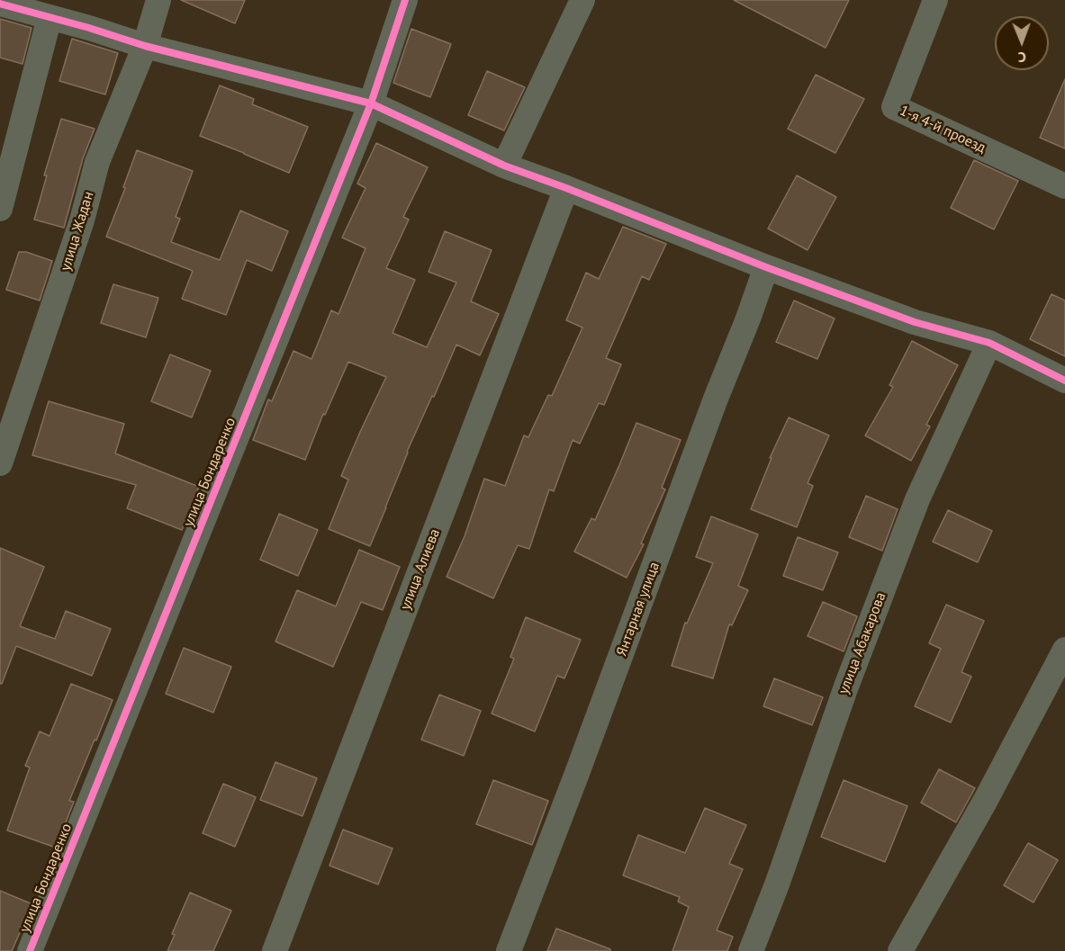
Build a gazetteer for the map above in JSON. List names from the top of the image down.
{
  "streets": {
    "street": [
      "1-я 4-й проезд",
      "улица Жадан",
      "улица Бондаренко",
      "улица Алиева",
      "Янтарная улица",
      "улица Абакарова"
    ]
  },
  "north": "bottom"
}
